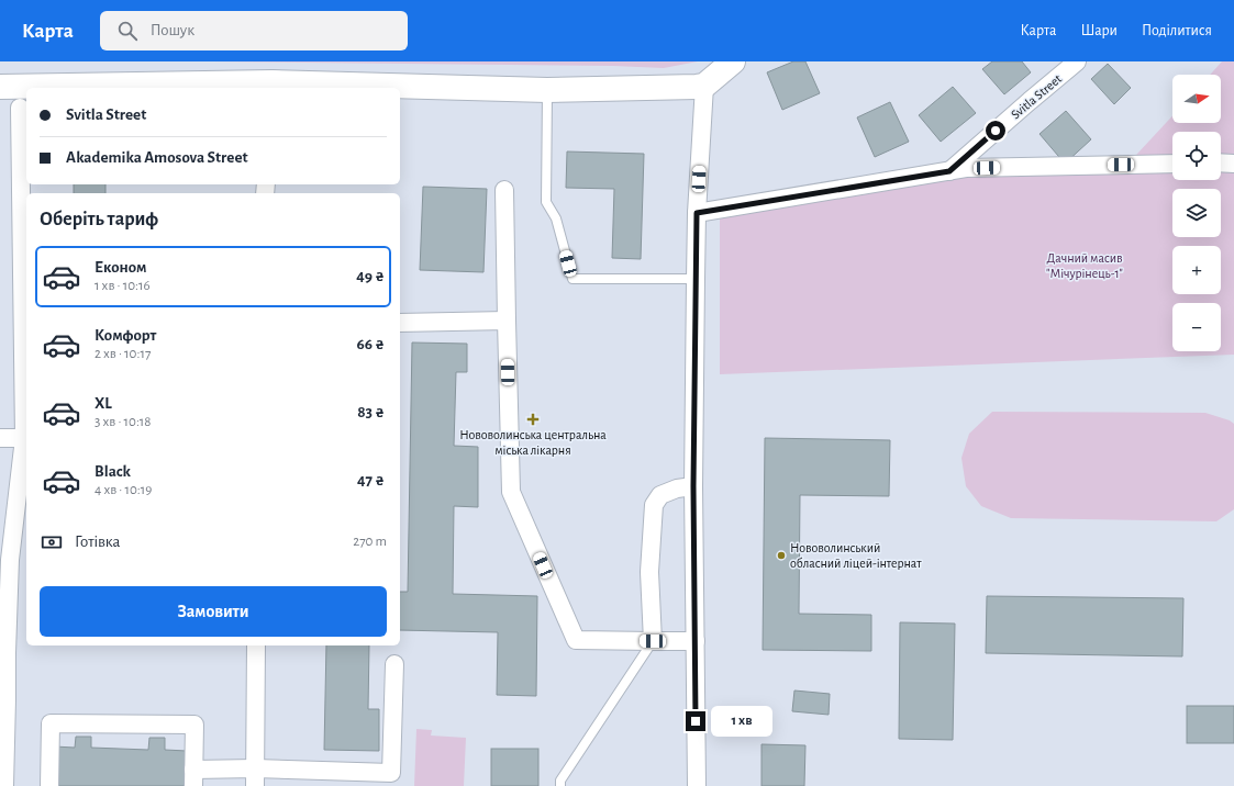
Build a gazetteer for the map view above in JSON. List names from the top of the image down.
{
  "streets": {
    "street": ["Svitla Street"]
  },
  "parks": ["Дачний масив \"Мічурінець-1\""],
  "places": {
    "health": ["Нововолинська центральна міська лікарня"],
    "other": ["Нововолинський обласний ліцей-інтернат"]
  },
  "north": "right",
  "page": {
    "header": "Карта",
    "search": "Пошук",
    "nav": ["Карта", "Шари", "Поділитися"],
    "map_buttons": ["+", "−"],
    "banner": ["Svitla Street", "Akademika Amosova Street"],
    "heading": "Оберіть тариф",
    "list": [
      {
        "name": "Економ",
        "note": "1 хв · 10:16",
        "value": "49 ₴"
      },
      {
        "name": "Комфорт",
        "note": "2 хв · 10:17",
        "value": "66 ₴"
      },
      {
        "name": "XL",
        "note": "3 хв · 10:18",
        "value": "83 ₴"
      },
      {
        "name": "Black",
        "note": "4 хв · 10:19",
        "value": "47 ₴"
      }
    ],
    "pay": ["Готівка", "270 m"],
    "buttons": "Замовити",
    "bubble": "1 хв"
  }
}
